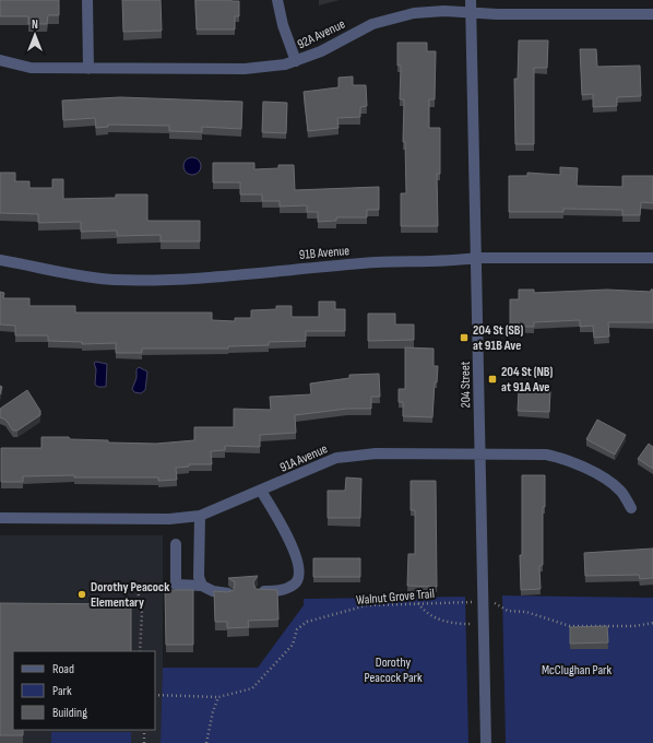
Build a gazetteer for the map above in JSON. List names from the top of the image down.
{
  "streets": {
    "street": [
      "92A Avenue",
      "91B Avenue",
      "204 Street",
      "91A Avenue"
    ],
    "path": ["Walnut Grove Trail"]
  },
  "crossings": [
    ["92A Avenue", "204 Street"],
    ["91B Avenue", "204 Street"],
    ["204 Street", "91A Avenue"]
  ],
  "parks": ["Dorothy Peacock Park", "McClughan Park"],
  "places": {
    "transit": ["204 St (SB) at 91B Ave", "204 St (NB) at 91A Ave"],
    "other": ["Dorothy Peacock Elementary"]
  },
  "legend": ["Road", "Park", "Building"],
  "north": "top"
}
